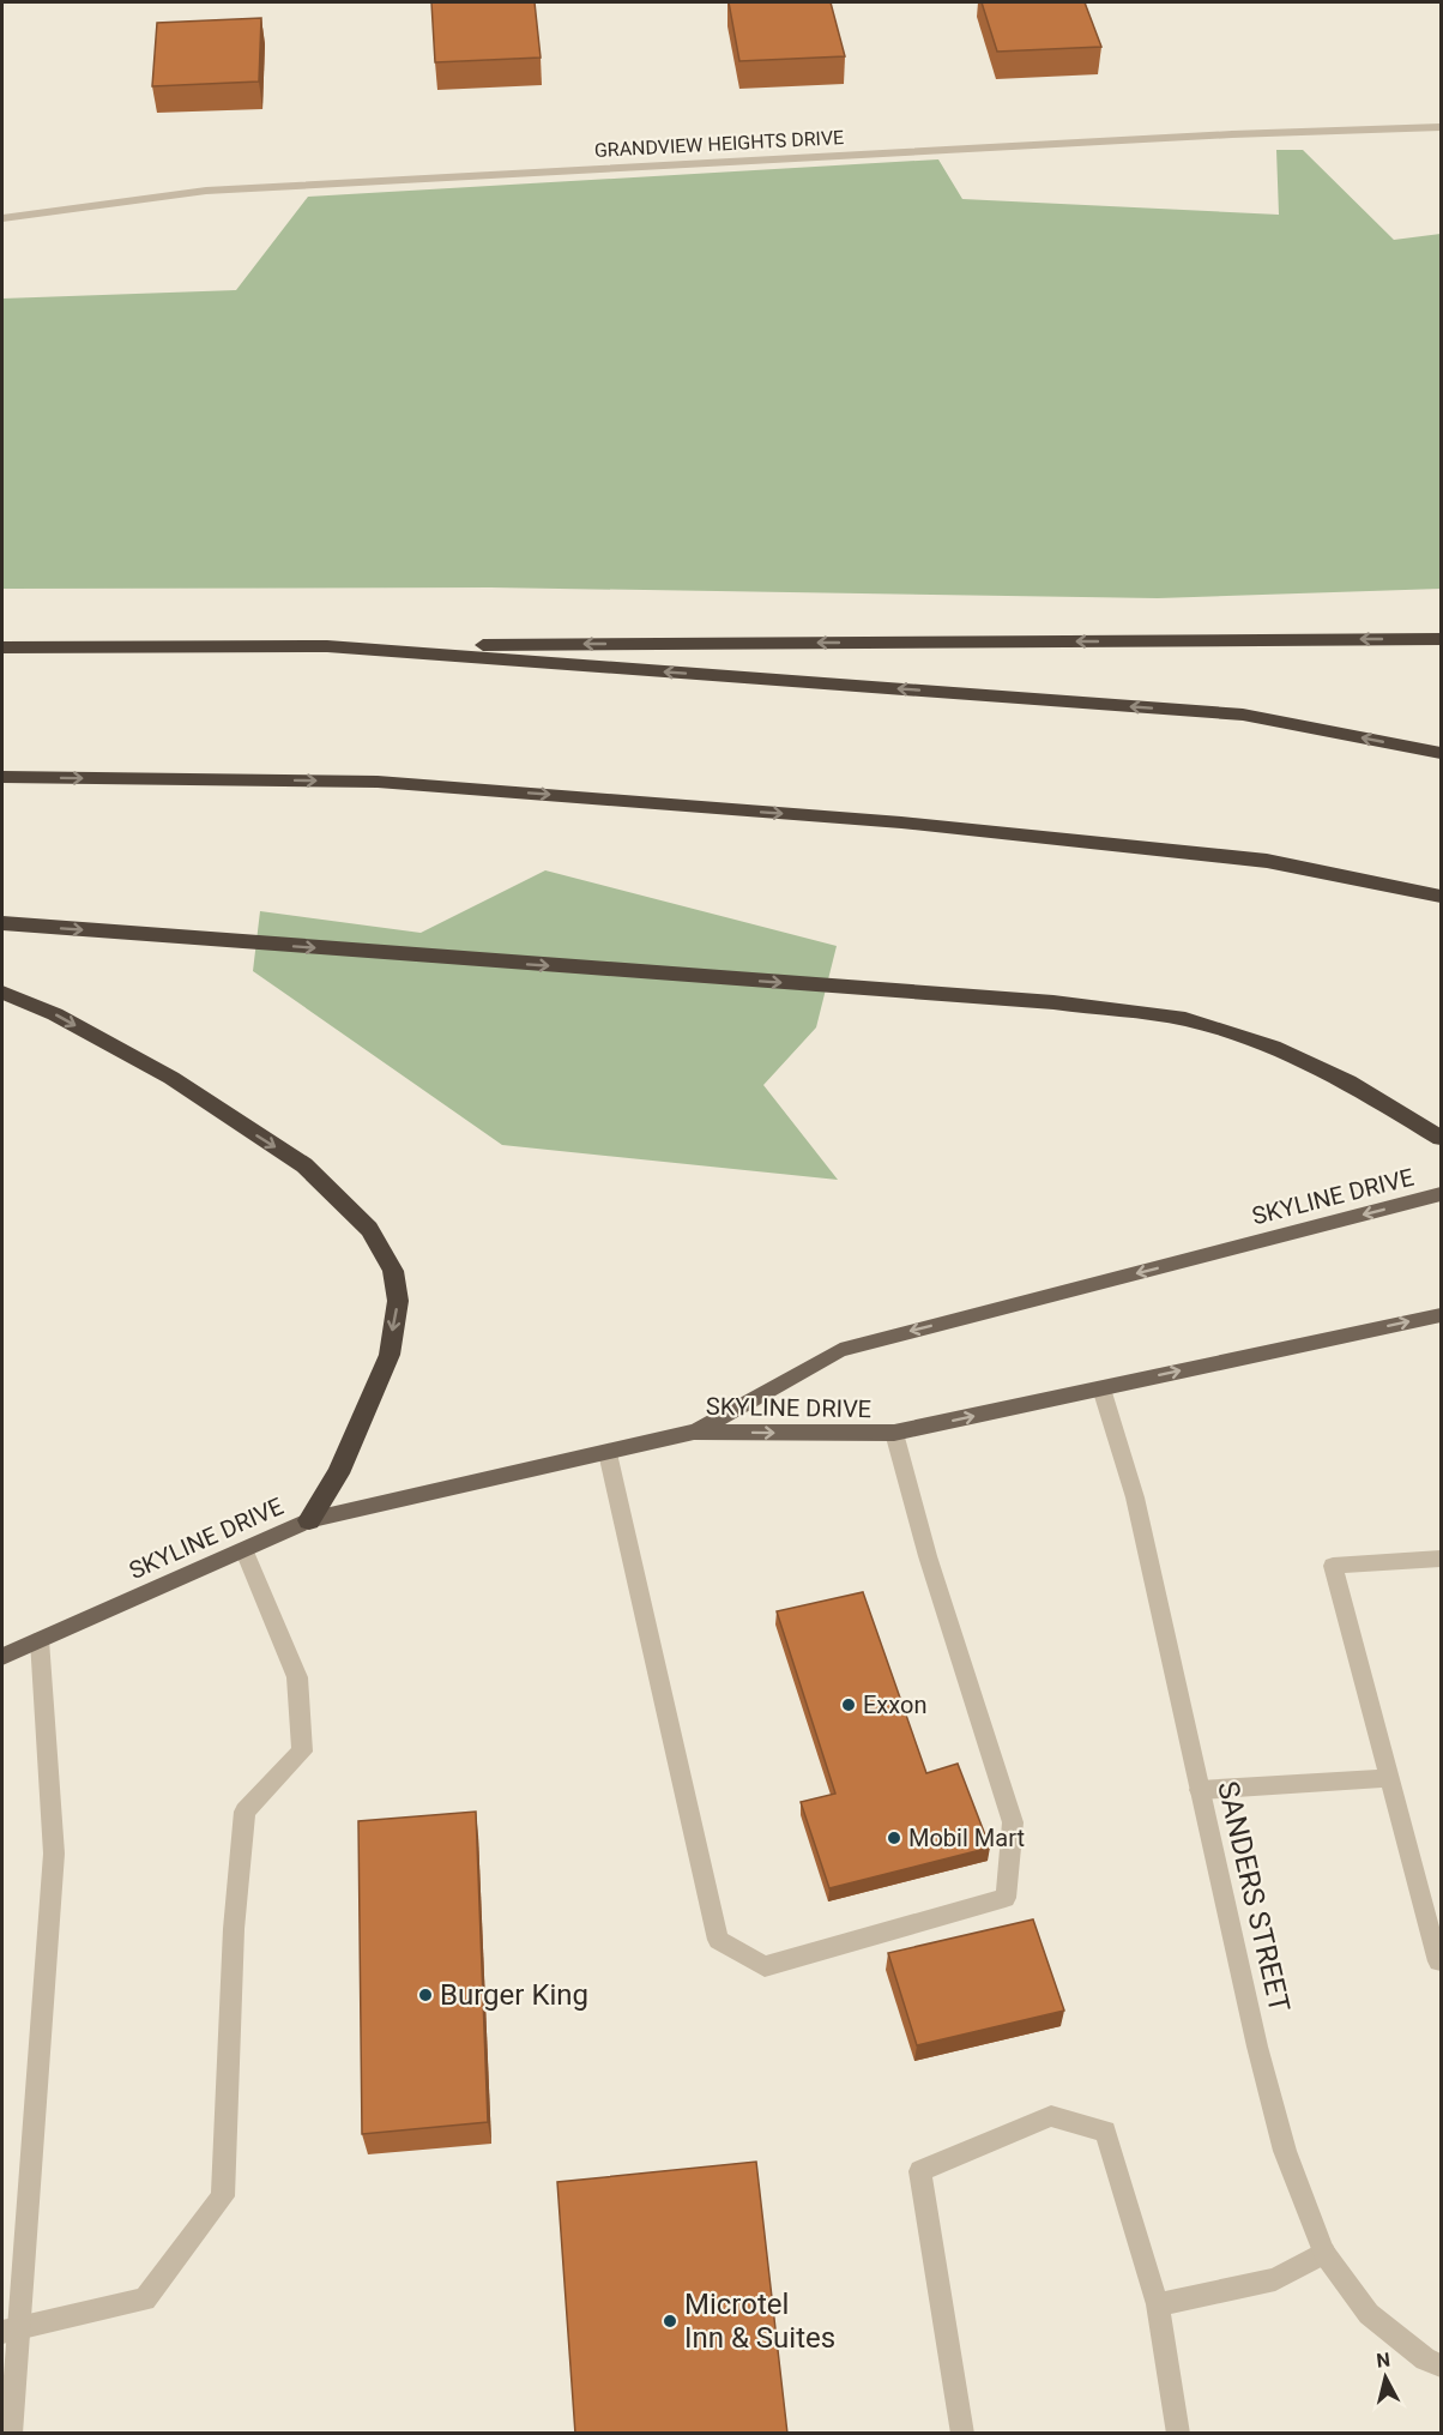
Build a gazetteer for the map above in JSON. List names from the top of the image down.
{
  "streets": {
    "main road": ["SKYLINE DRIVE"],
    "street": ["GRANDVIEW HEIGHTS DRIVE", "SANDERS STREET"]
  },
  "crossings": [
    ["SKYLINE DRIVE", "SANDERS STREET"]
  ],
  "places": [
    "Exxon",
    "Mobil Mart",
    "Burger King",
    "Microtel Inn & Suites"
  ],
  "north": "top"
}
